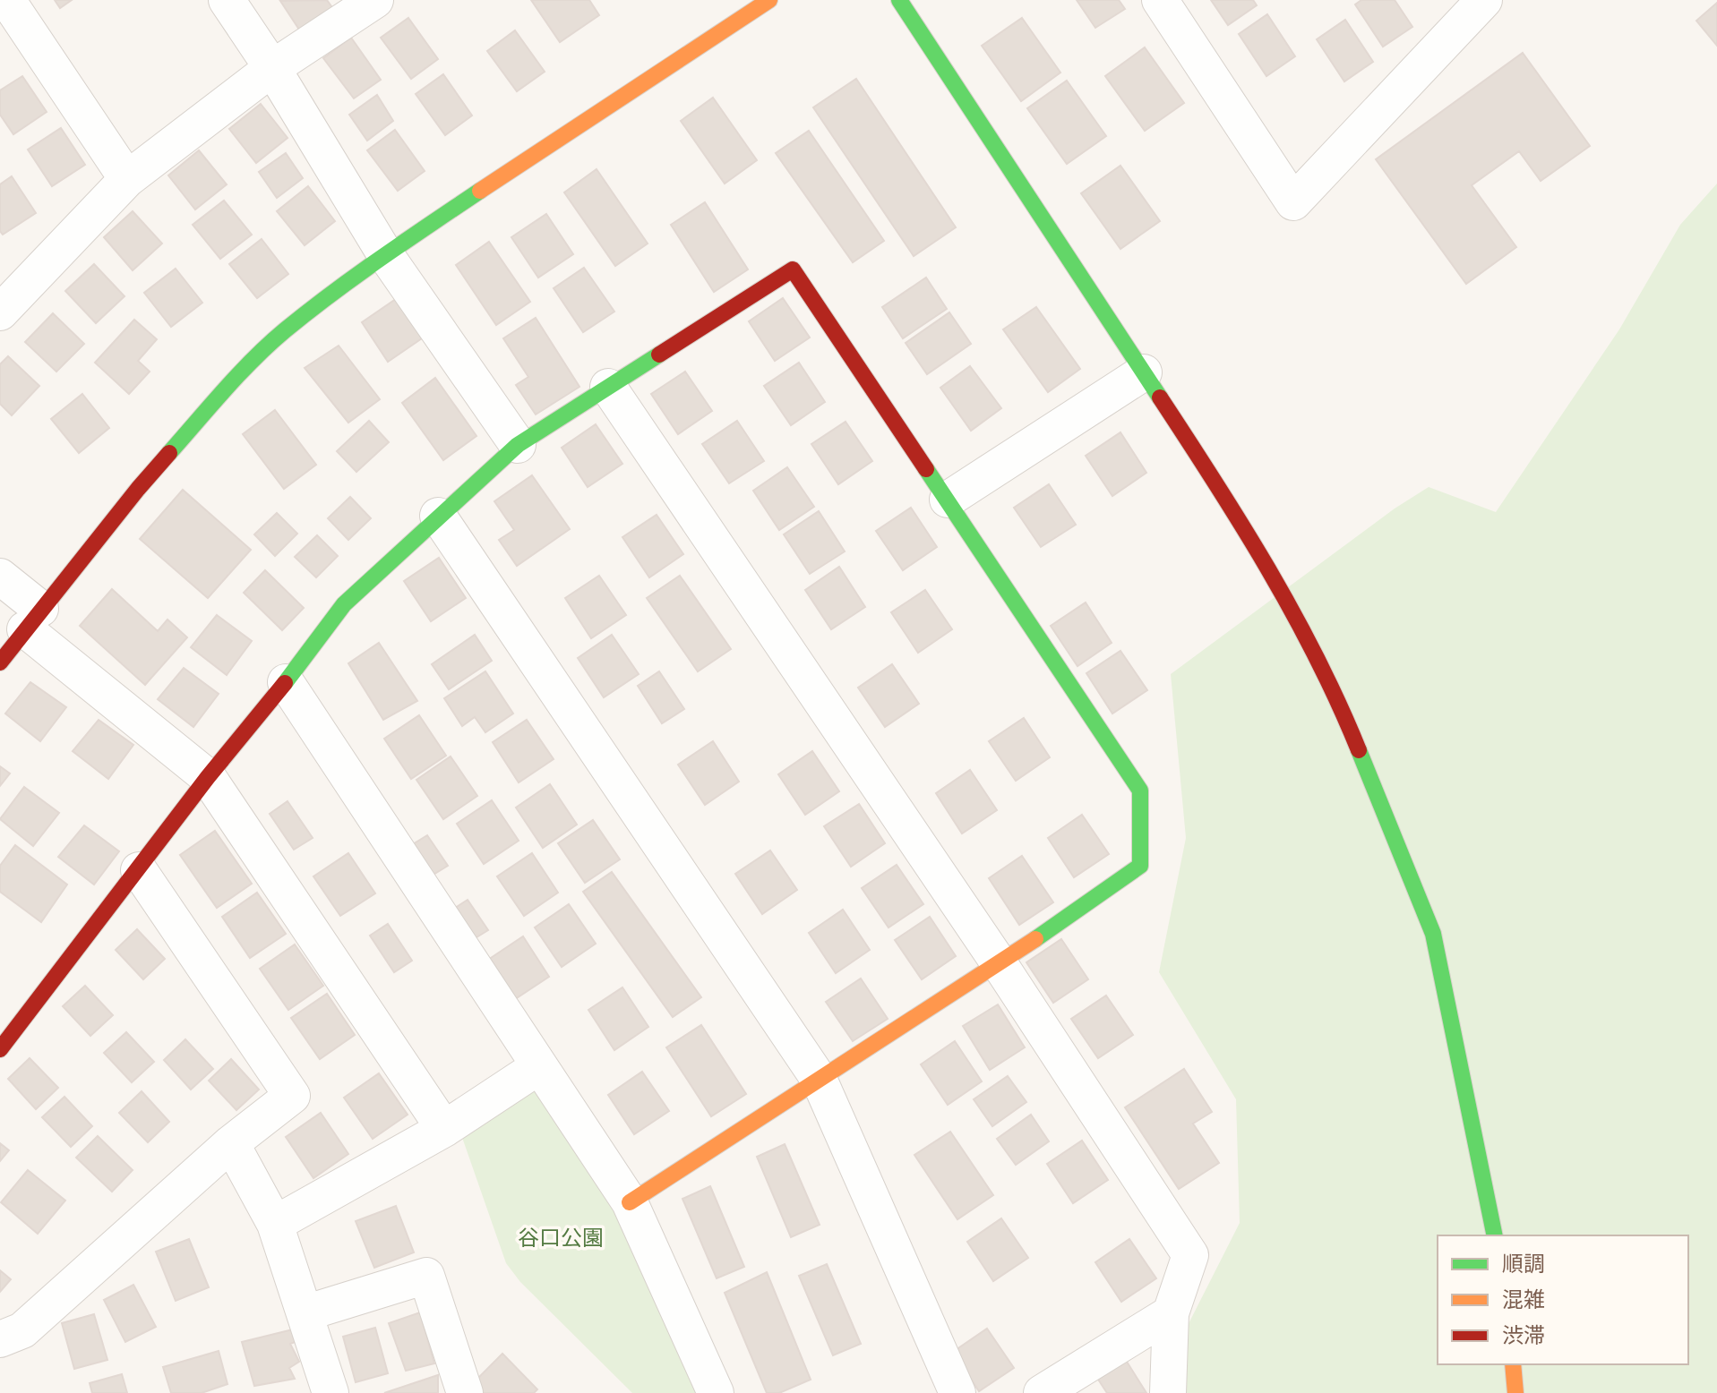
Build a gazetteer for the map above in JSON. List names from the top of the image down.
{
  "parks": ["谷口公園"],
  "legend": ["順調", "混雑", "渋滞"]
}
